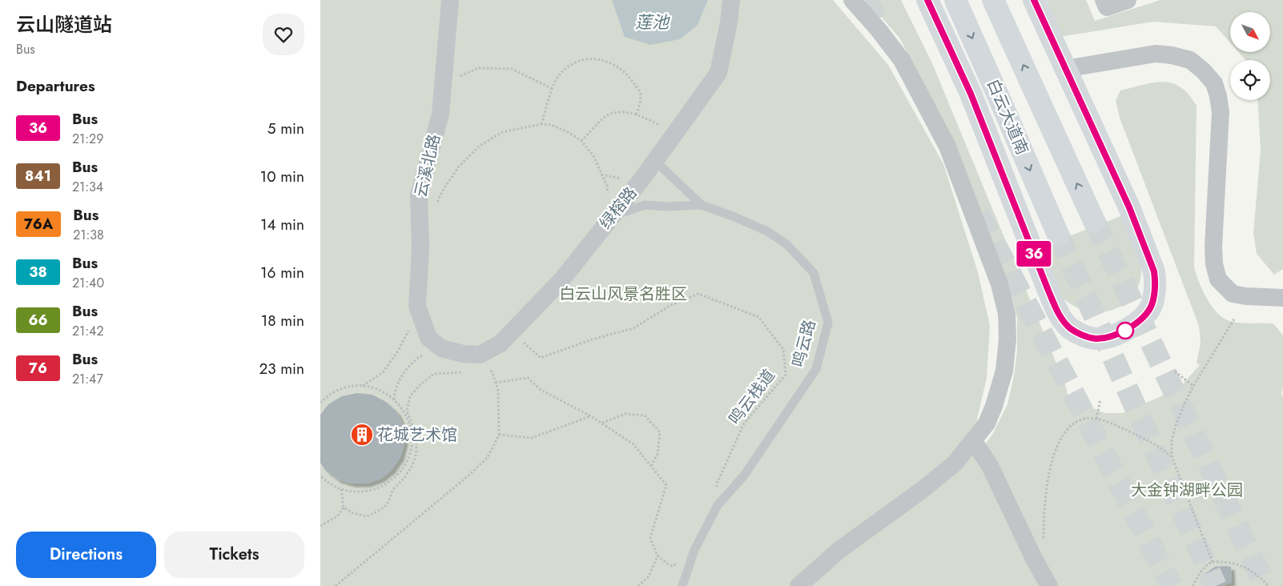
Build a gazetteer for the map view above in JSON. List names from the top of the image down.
{
  "streets": {
    "highway": ["白云大道南"],
    "street": ["云溪北路", "绿榕路"],
    "lane": ["鸣云路"],
    "path": ["鸣云栈道"]
  },
  "crossings": [
    ["绿榕路", "鸣云路"],
    ["绿榕路", "鸣云栈道"],
    ["鸣云路", "鸣云栈道"]
  ],
  "water": ["莲池"],
  "parks": ["白云山风景名胜区", "大金钟湖畔公园"],
  "places": {
    "building": ["花城艺术馆"]
  },
  "lines": ["bus line 36"],
  "north": "bottom right",
  "page": {
    "heading": [
      ["云山隧道站", "Bus"],
      "Departures"
    ],
    "on_map": "36",
    "list": [
      {
        "mark": "36",
        "name": "Bus",
        "note": "21:29",
        "value": "5 min"
      },
      {
        "mark": "841",
        "name": "Bus",
        "note": "21:34",
        "value": "10 min"
      },
      {
        "mark": "76A",
        "name": "Bus",
        "note": "21:38",
        "value": "14 min"
      },
      {
        "mark": "38",
        "name": "Bus",
        "note": "21:40",
        "value": "16 min"
      },
      {
        "mark": "66",
        "name": "Bus",
        "note": "21:42",
        "value": "18 min"
      },
      {
        "mark": "76",
        "name": "Bus",
        "note": "21:47",
        "value": "23 min"
      }
    ],
    "buttons": ["Directions", "Tickets"]
  }
}
